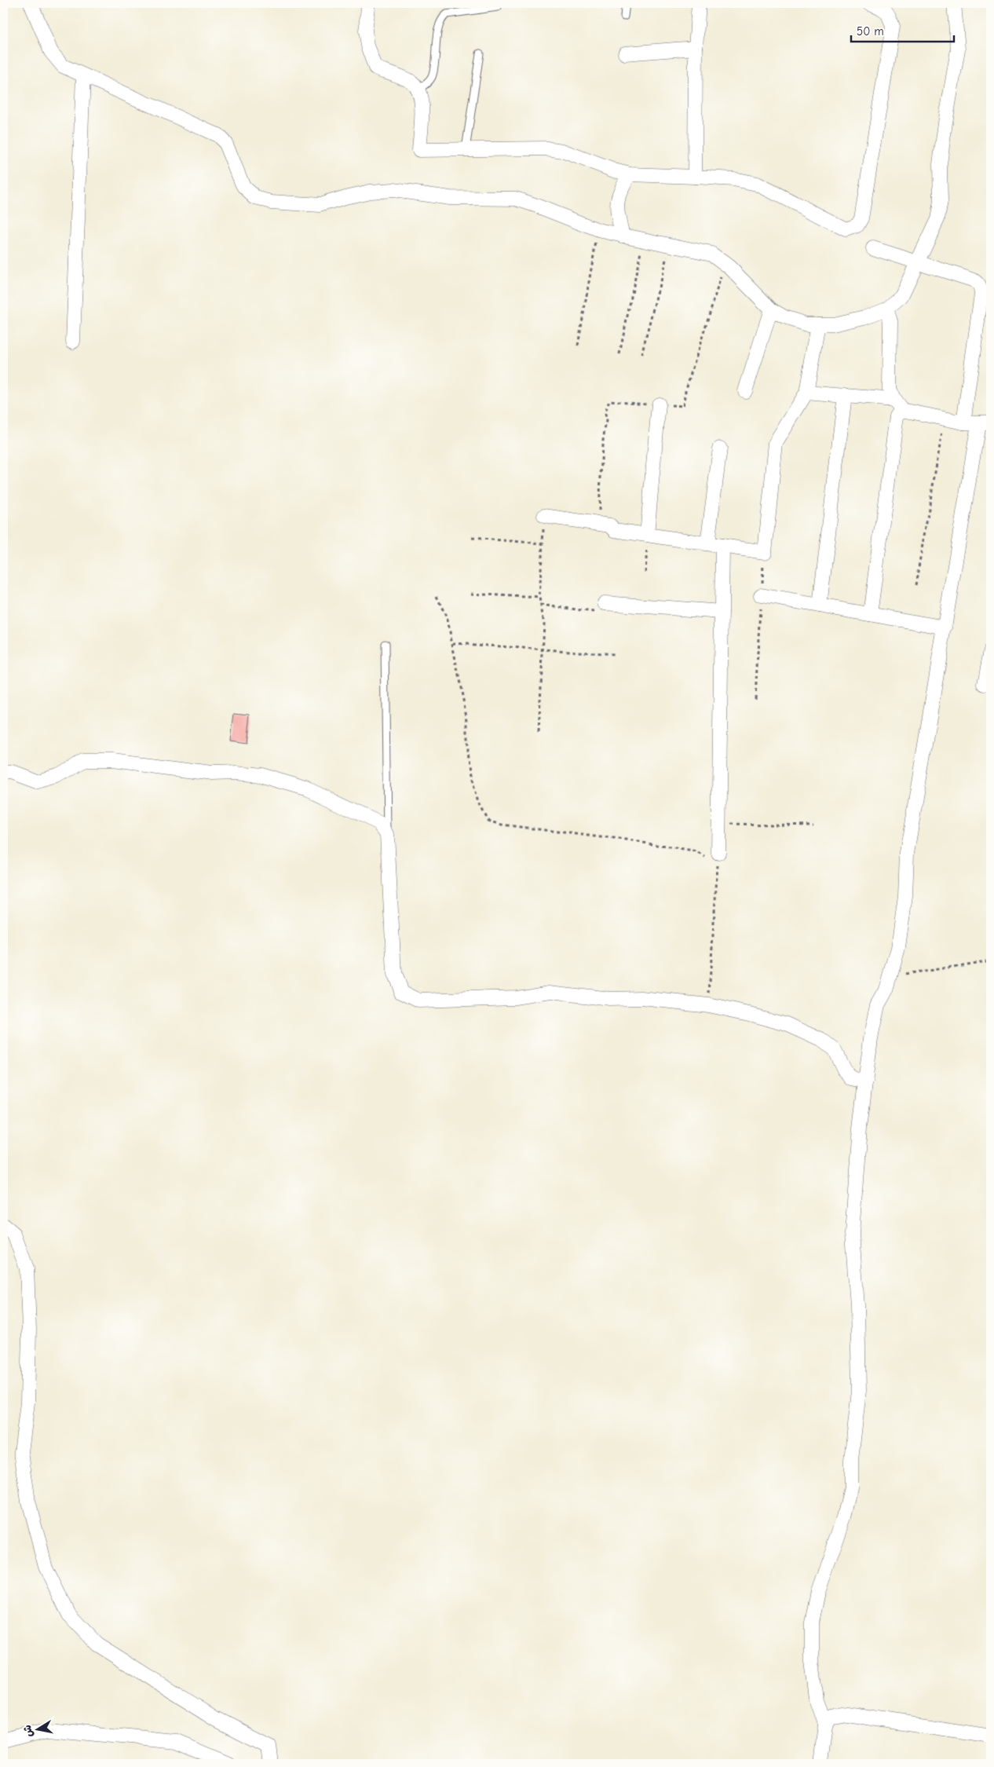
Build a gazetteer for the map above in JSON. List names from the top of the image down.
{
  "scale_bar": "50 m",
  "north": "left"
}
